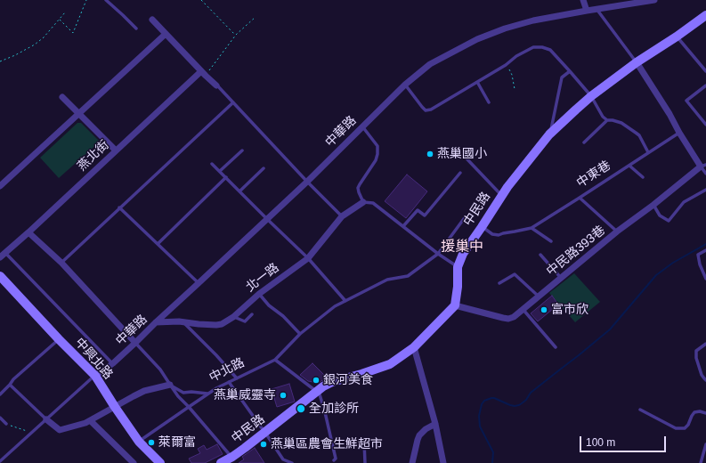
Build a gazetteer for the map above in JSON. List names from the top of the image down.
{
  "streets": {
    "street": [
      "中華路",
      "燕北街",
      "中民路",
      "中民路393巷",
      "北一路",
      "中興北路"
    ],
    "lane": ["中東巷", "中北路"]
  },
  "crossings": [
    ["中華路", "北一路"],
    ["中華路", "中興北路"],
    ["中東巷", "中民路"],
    ["中民路", "中民路393巷"],
    ["中興北路", "中北路"]
  ],
  "districts": ["援巢中"],
  "places": [
    "燕巢國小",
    "富市欣",
    "銀河美食",
    "燕巢威靈寺",
    "全加診所",
    "萊爾富",
    "燕巢區農會生鮮超市"
  ],
  "scale_bar": "100 m"
}
